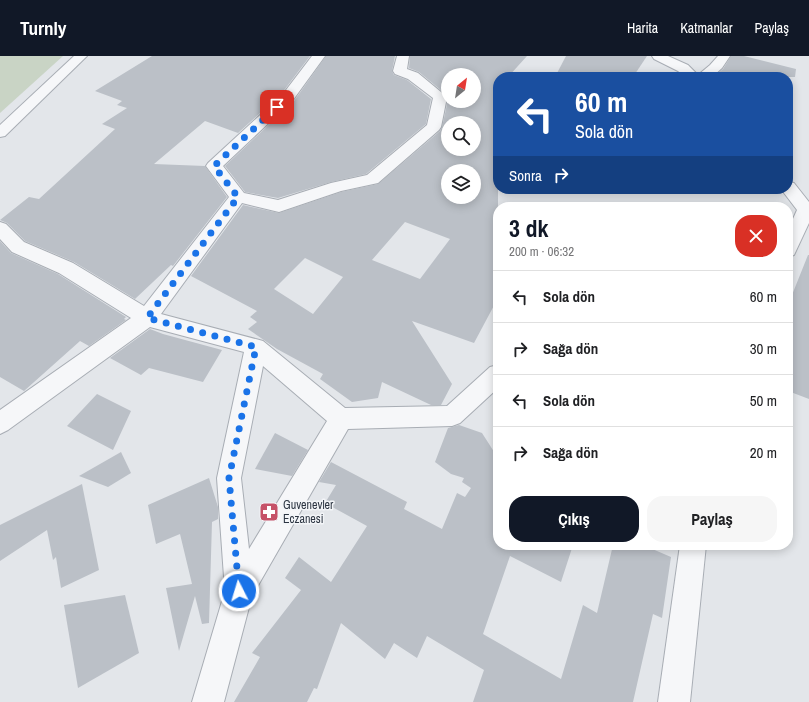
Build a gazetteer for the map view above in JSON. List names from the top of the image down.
{
  "places": {
    "pharmacy": ["Guvenevler Eczanesi"]
  },
  "north": "top right",
  "page": {
    "header": "Turnly",
    "nav": ["Harita", "Katmanlar", "Paylaş"],
    "turn": ["60 m", "Sola dön"],
    "then": "Sonra",
    "heading": ["3 dk", "200 m · 06:32"],
    "list": [
      {
        "name": "Sola dön",
        "value": "60 m"
      },
      {
        "name": "Sağa dön",
        "value": "30 m"
      },
      {
        "name": "Sola dön",
        "value": "50 m"
      },
      {
        "name": "Sağa dön",
        "value": "20 m"
      }
    ],
    "buttons": ["Çıkış", "Paylaş"]
  }
}
